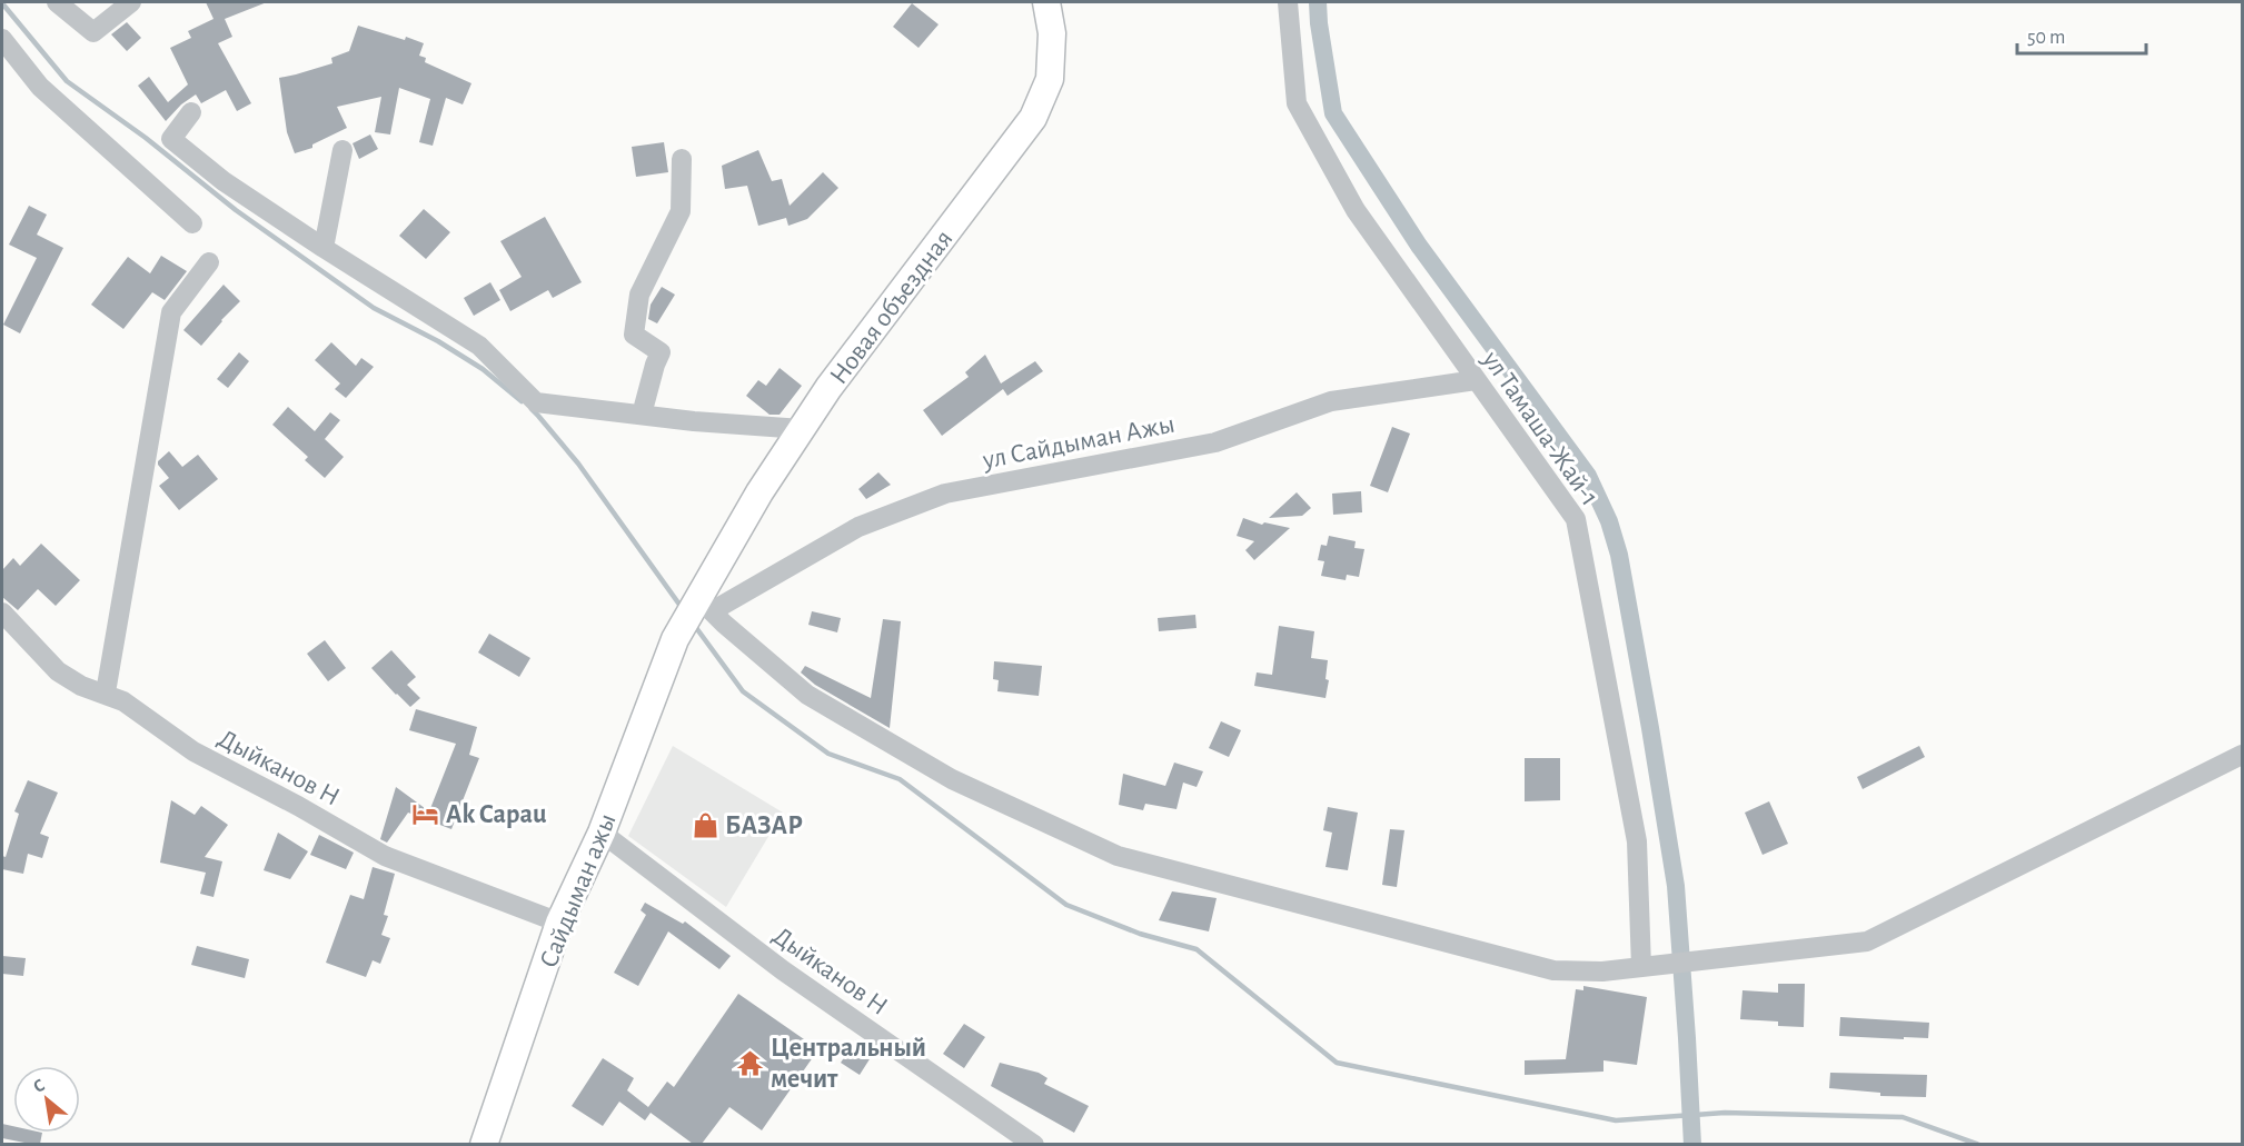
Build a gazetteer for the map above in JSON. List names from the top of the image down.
{
  "streets": {
    "main road": ["Новая объездная", "Сайдыман ажы"],
    "street": ["ул Тамаша-Жай-1", "ул Сайдыман Ажы", "Дыйканов Н"]
  },
  "crossings": [
    ["Новая объездная", "ул Сайдыман Ажы"],
    ["Новая объездная", "Сайдыман ажы"],
    ["ул Тамаша-Жай-1", "ул Сайдыман Ажы"],
    ["ул Сайдыман Ажы", "Сайдыман ажы"],
    ["Дыйканов Н", "Сайдыман ажы"]
  ],
  "places": {
    "hotel": ["Ak Capau"],
    "shop": ["БАЗАР"],
    "temple": ["Центральный мечит"]
  },
  "scale_bar": "50 m",
  "north": "top left"
}
